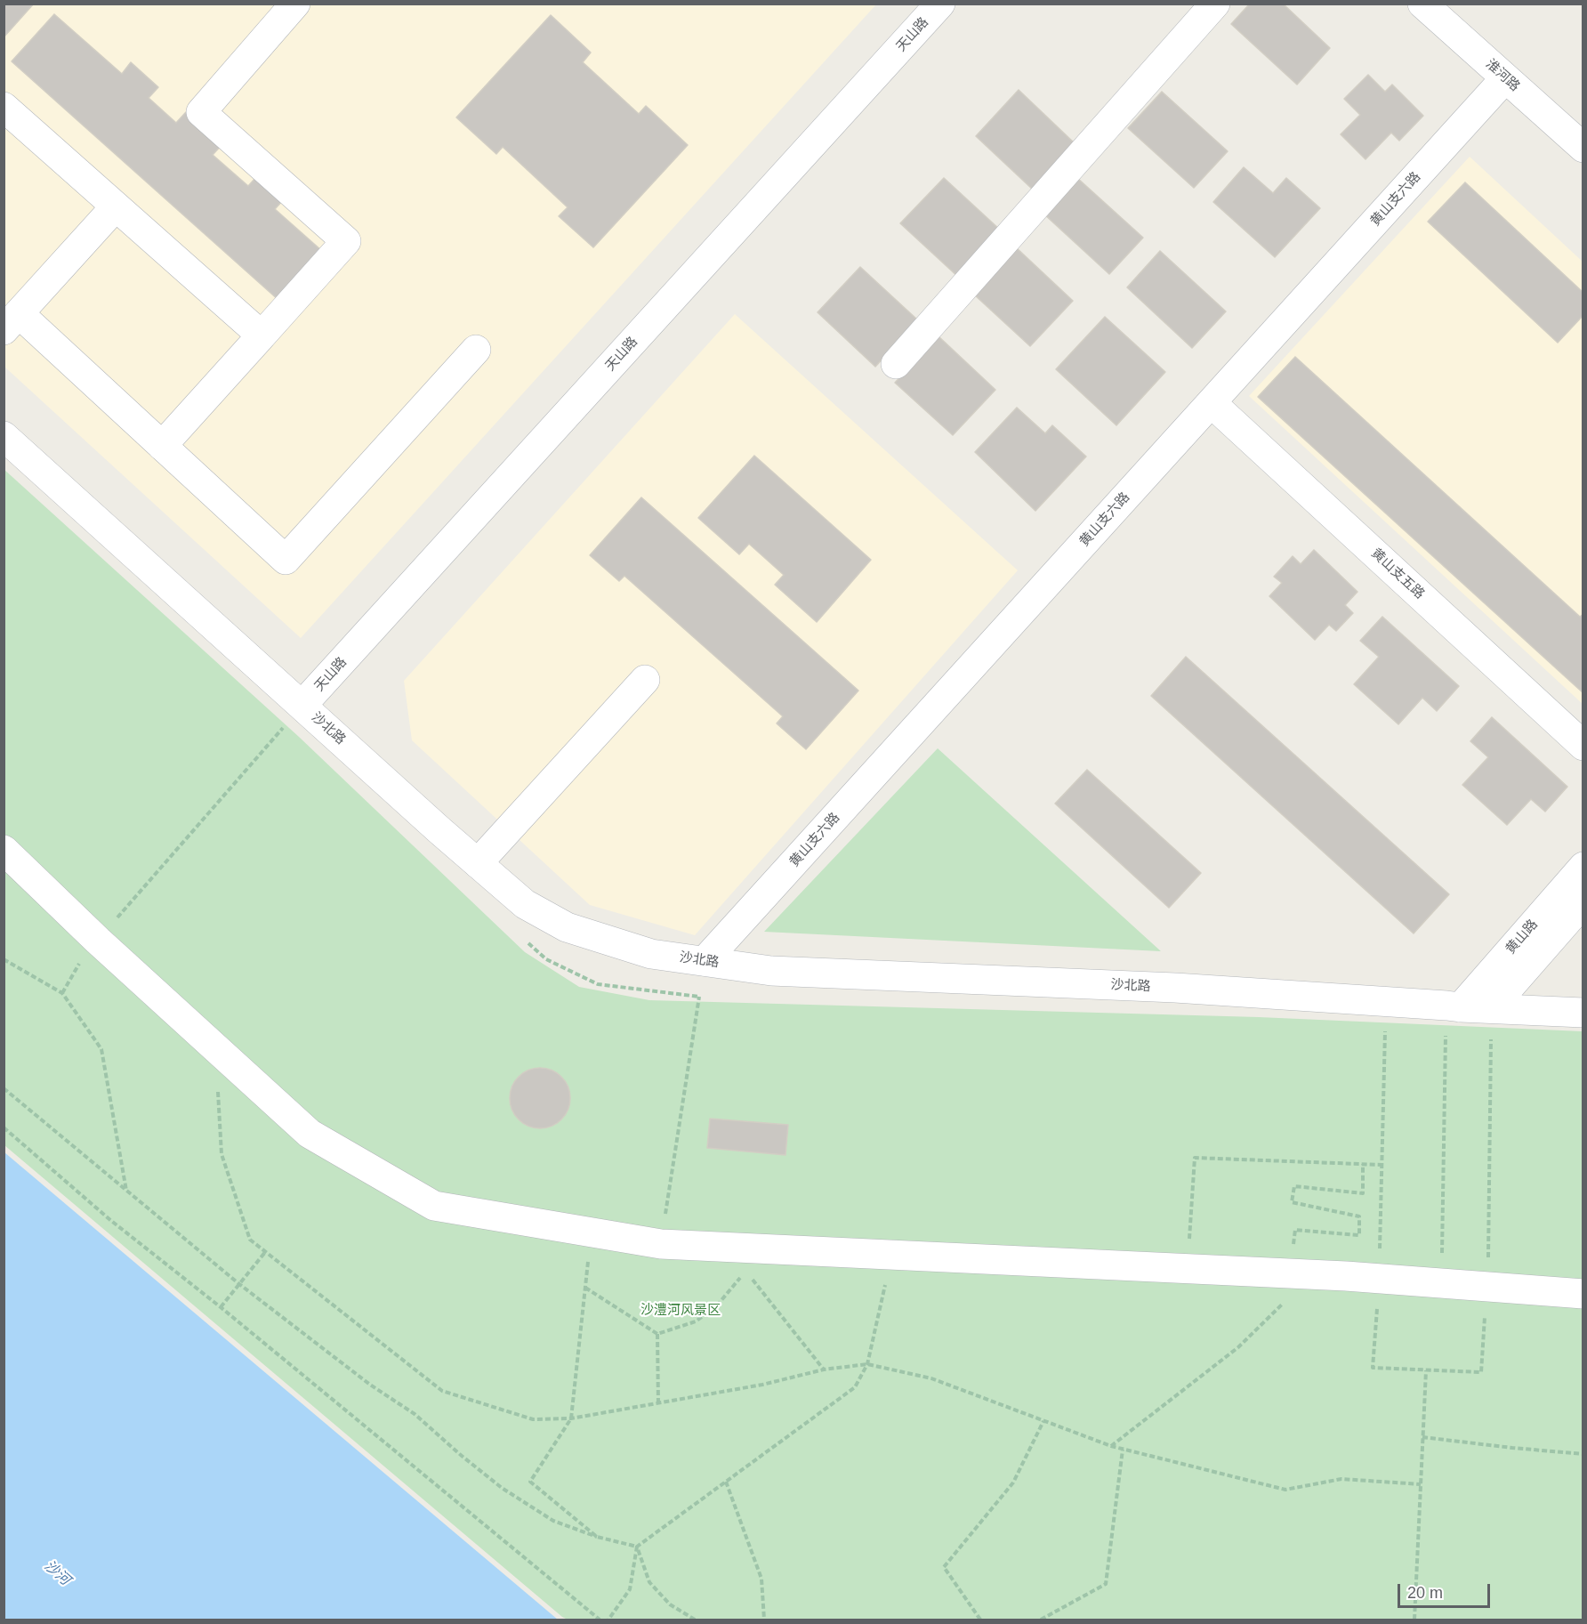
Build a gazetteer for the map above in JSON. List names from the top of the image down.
{
  "streets": {
    "street": [
      "天山路",
      "淮河路",
      "黄山支六路",
      "黄山支五路",
      "沙北路",
      "黄山路"
    ]
  },
  "crossings": [
    ["天山路", "沙北路"],
    ["淮河路", "黄山支六路"],
    ["黄山支六路", "黄山支五路"],
    ["黄山支六路", "沙北路"],
    ["沙北路", "黄山路"]
  ],
  "water": ["沙河"],
  "parks": ["沙澧河风景区"],
  "scale_bar": "20 m"
}
